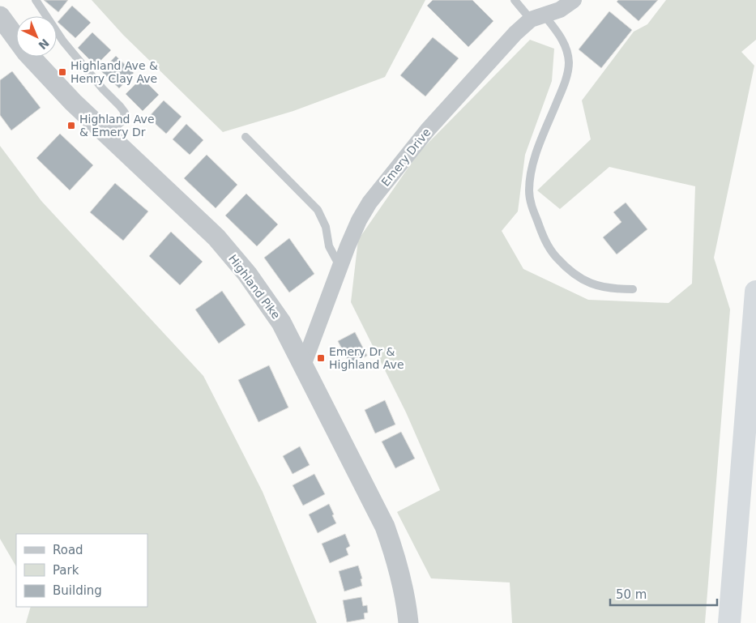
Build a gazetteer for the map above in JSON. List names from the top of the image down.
{
  "streets": {
    "street": ["Emery Drive", "Highland Pike"]
  },
  "crossings": [
    ["Emery Drive", "Highland Pike"]
  ],
  "places": {
    "transit": ["Highland Ave & Henry Clay Ave", "Highland Ave & Emery Dr", "Emery Dr & Highland Ave"]
  },
  "legend": ["Road", "Park", "Building"],
  "scale_bar": "50 m",
  "north": "bottom right"
}
